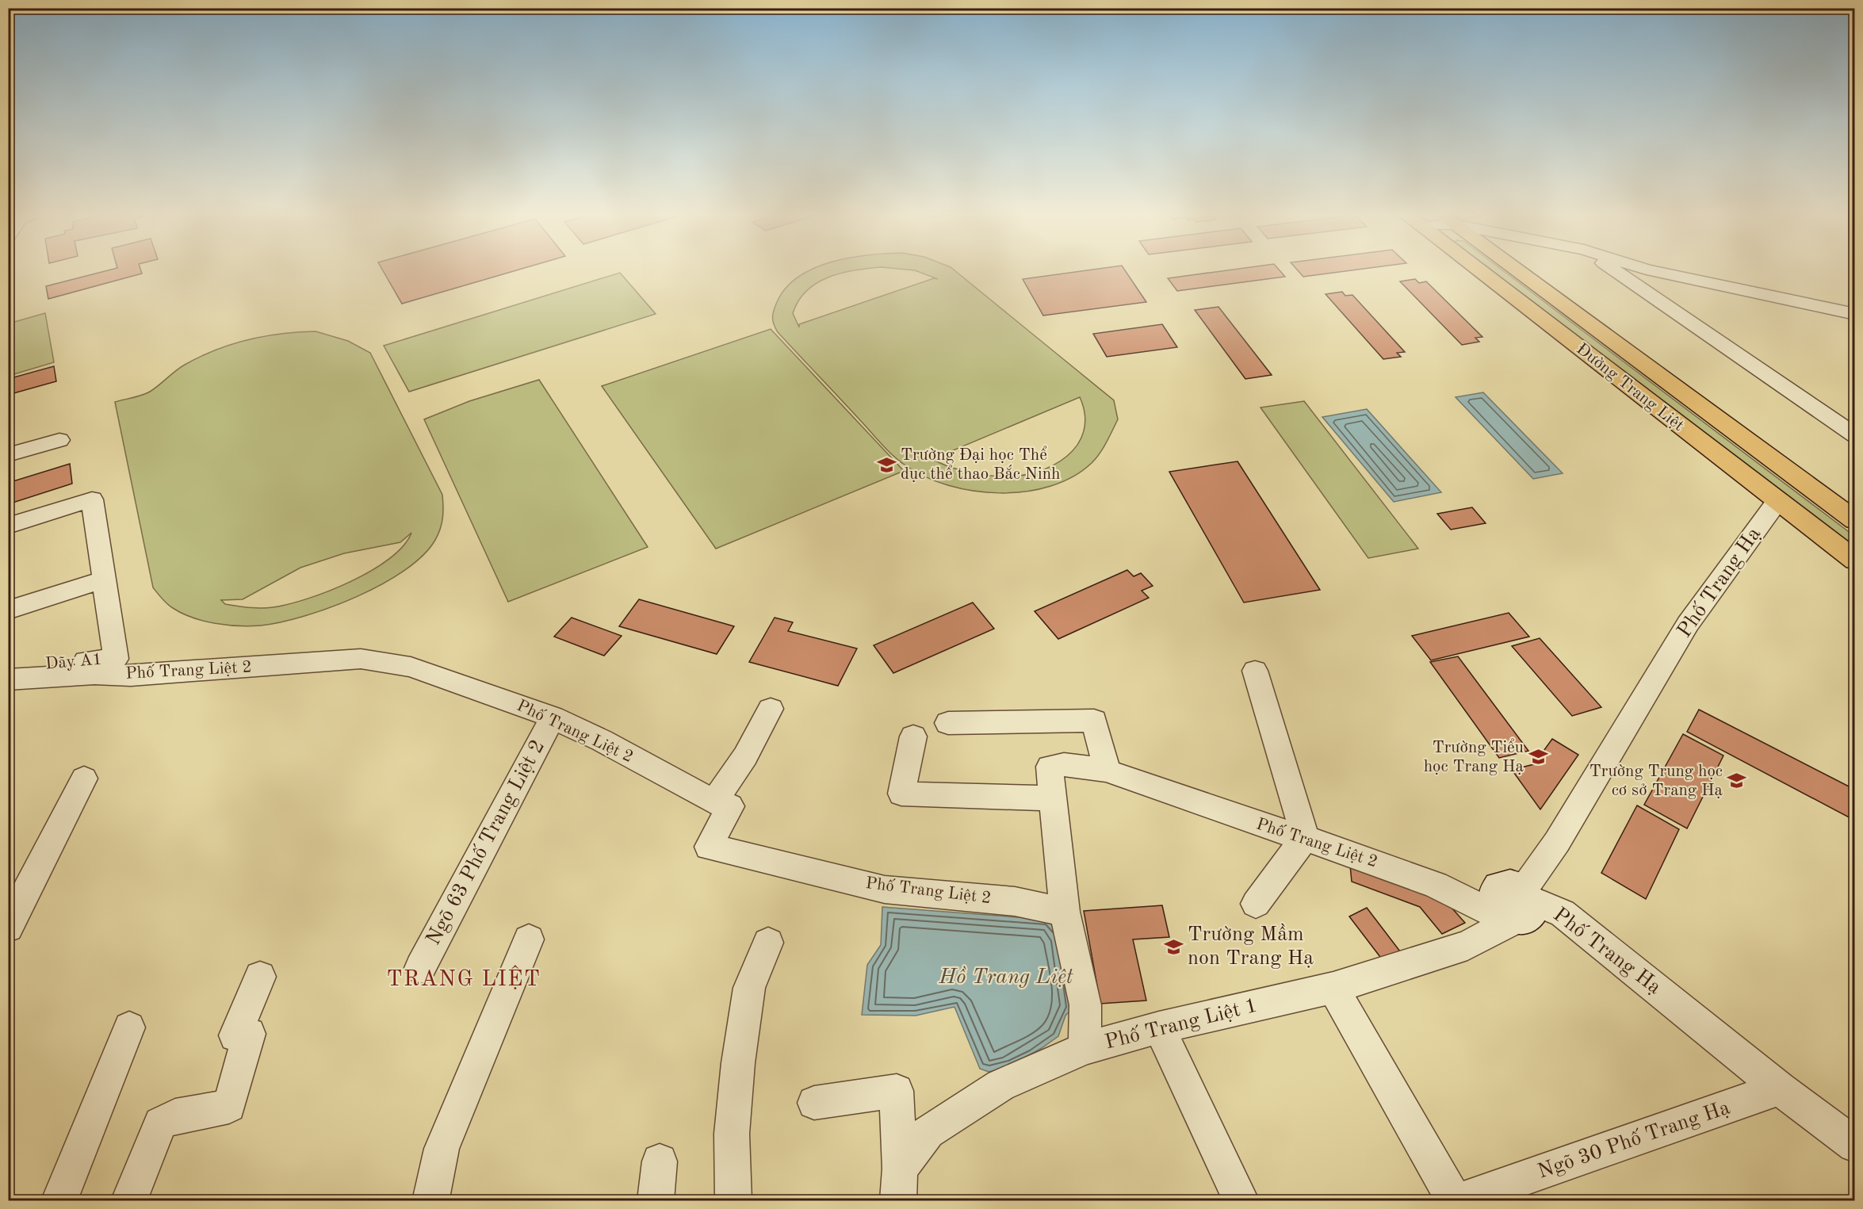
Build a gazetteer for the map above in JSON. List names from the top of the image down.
{
  "streets": {
    "main road": ["Đường Trang Liệt"],
    "street": [
      "Phố Trang Hạ",
      "Dãy A1",
      "Phố Trang Liệt 2",
      "Ngõ 63 Phố Trang Liệt 2",
      "Phố Trang Liệt 1",
      "Ngõ 30 Phố Trang Hạ"
    ]
  },
  "crossings": [
    ["Đường Trang Liệt", "Phố Trang Hạ"],
    ["Phố Trang Hạ", "Phố Trang Liệt 2"],
    ["Phố Trang Hạ", "Phố Trang Liệt 1"],
    ["Phố Trang Hạ", "Ngõ 30 Phố Trang Hạ"],
    ["Phố Trang Liệt 2", "Ngõ 63 Phố Trang Liệt 2"],
    ["Phố Trang Liệt 2", "Phố Trang Liệt 1"]
  ],
  "districts": ["TRANG LIỆT"],
  "water": ["Hồ Trang Liệt"],
  "places": {
    "school or university": [
      "Trường Đại học Thể dục thể thao Bắc Ninh",
      "Trường Tiểu học Trang Hạ",
      "Trường Trung học cơ sở Trang Hạ",
      "Trường Mầm non Trang Hạ"
    ]
  }
}
